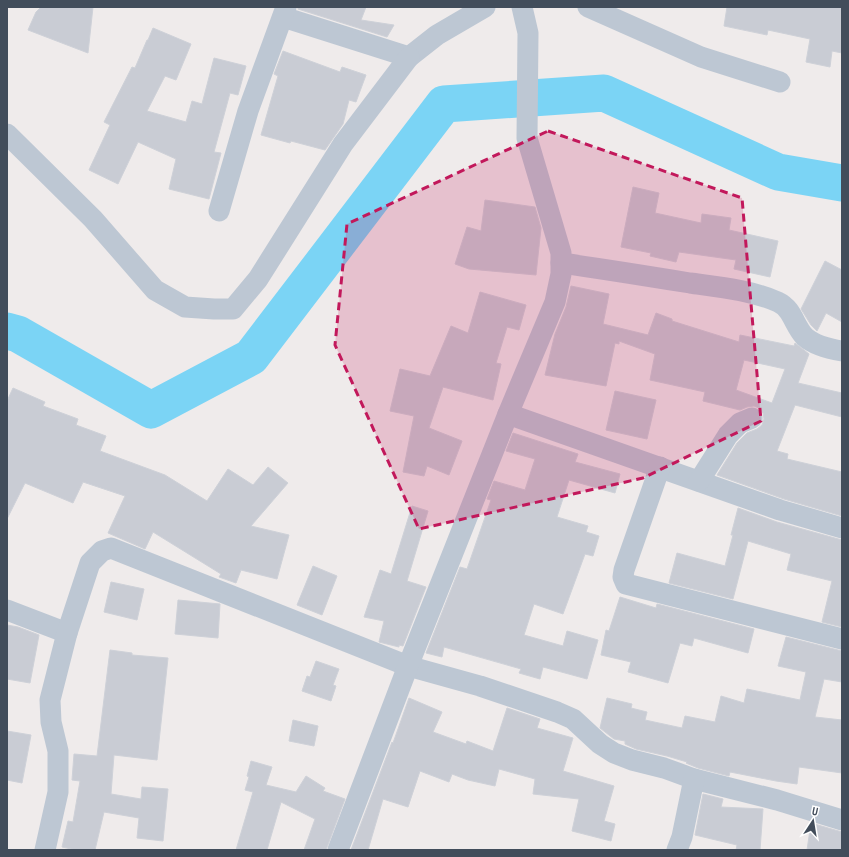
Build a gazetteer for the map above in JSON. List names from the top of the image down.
{
  "north": "top"
}
